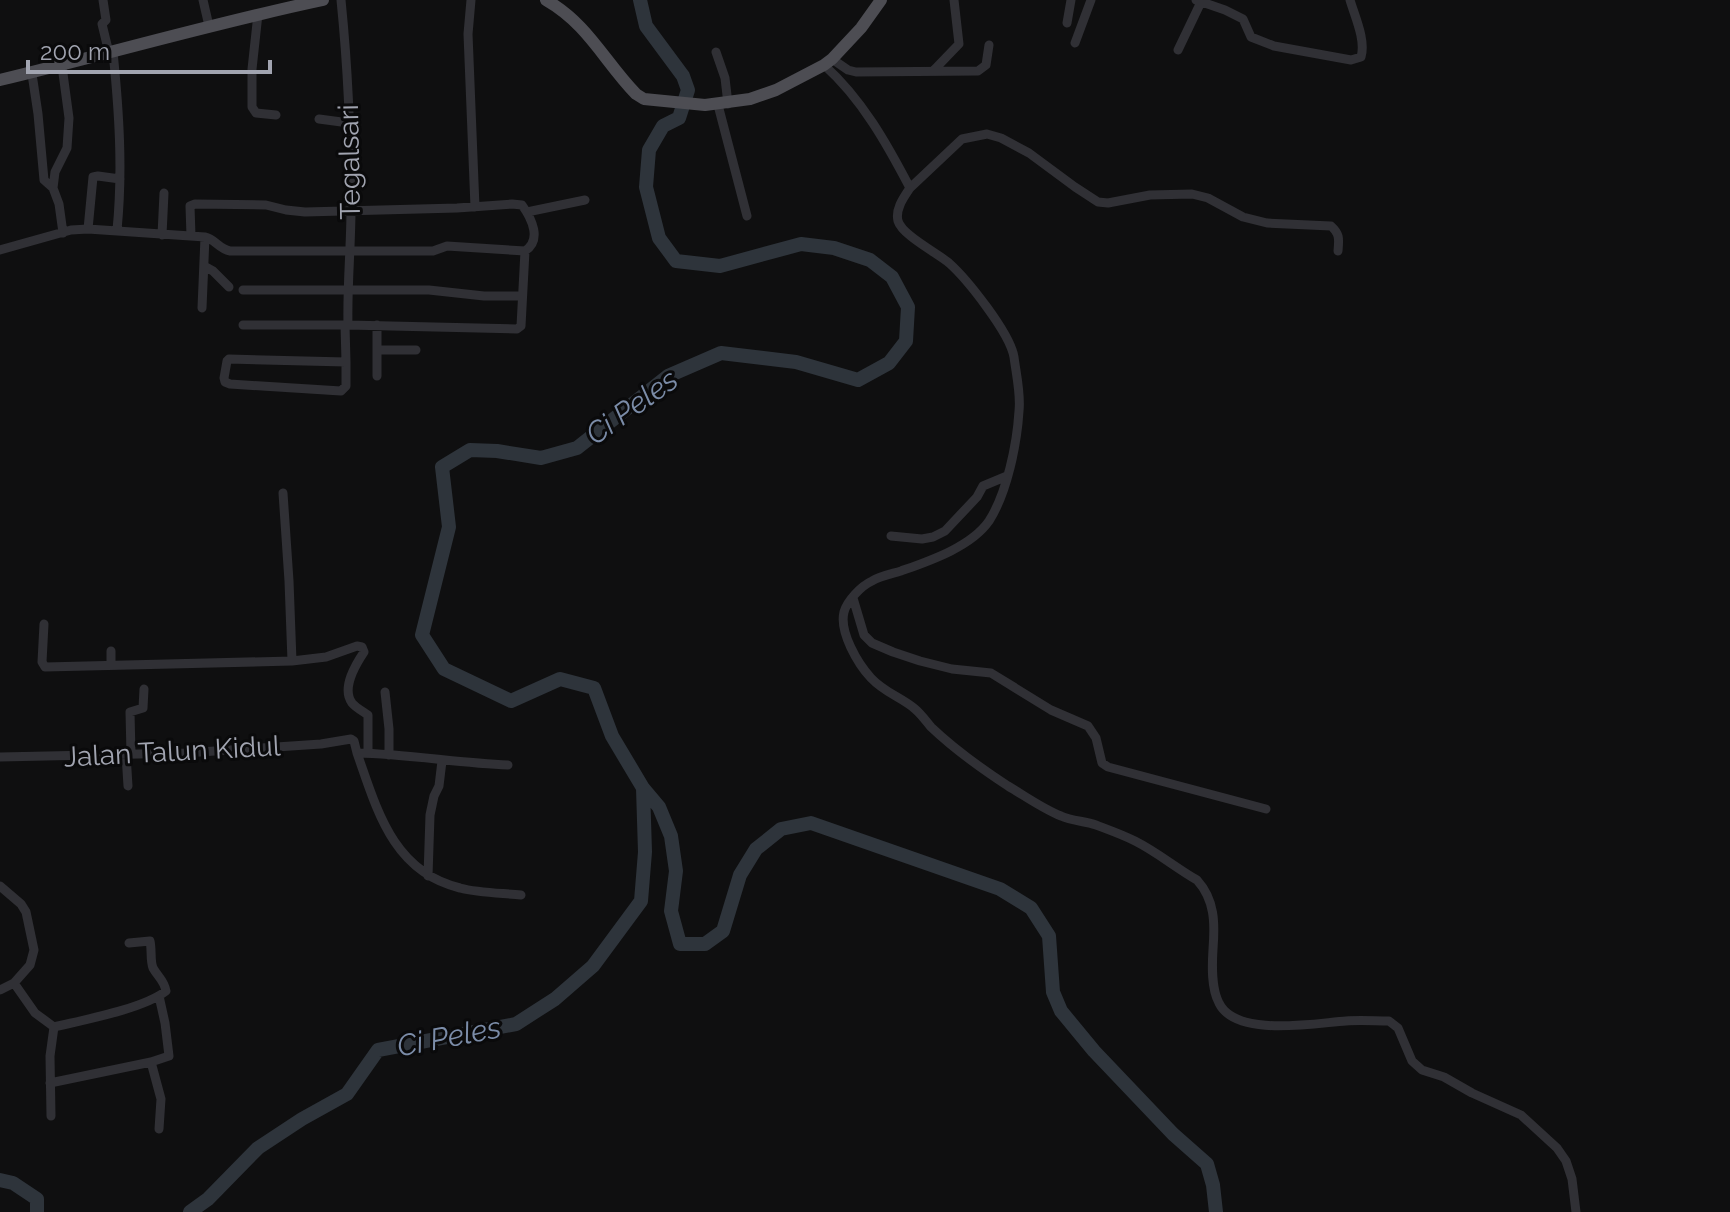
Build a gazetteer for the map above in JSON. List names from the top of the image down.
{
  "streets": {
    "street": ["Tegalsari", "Jalan Talun Kidul"]
  },
  "water": ["Ci Peles"],
  "scale_bar": "200 m"
}
